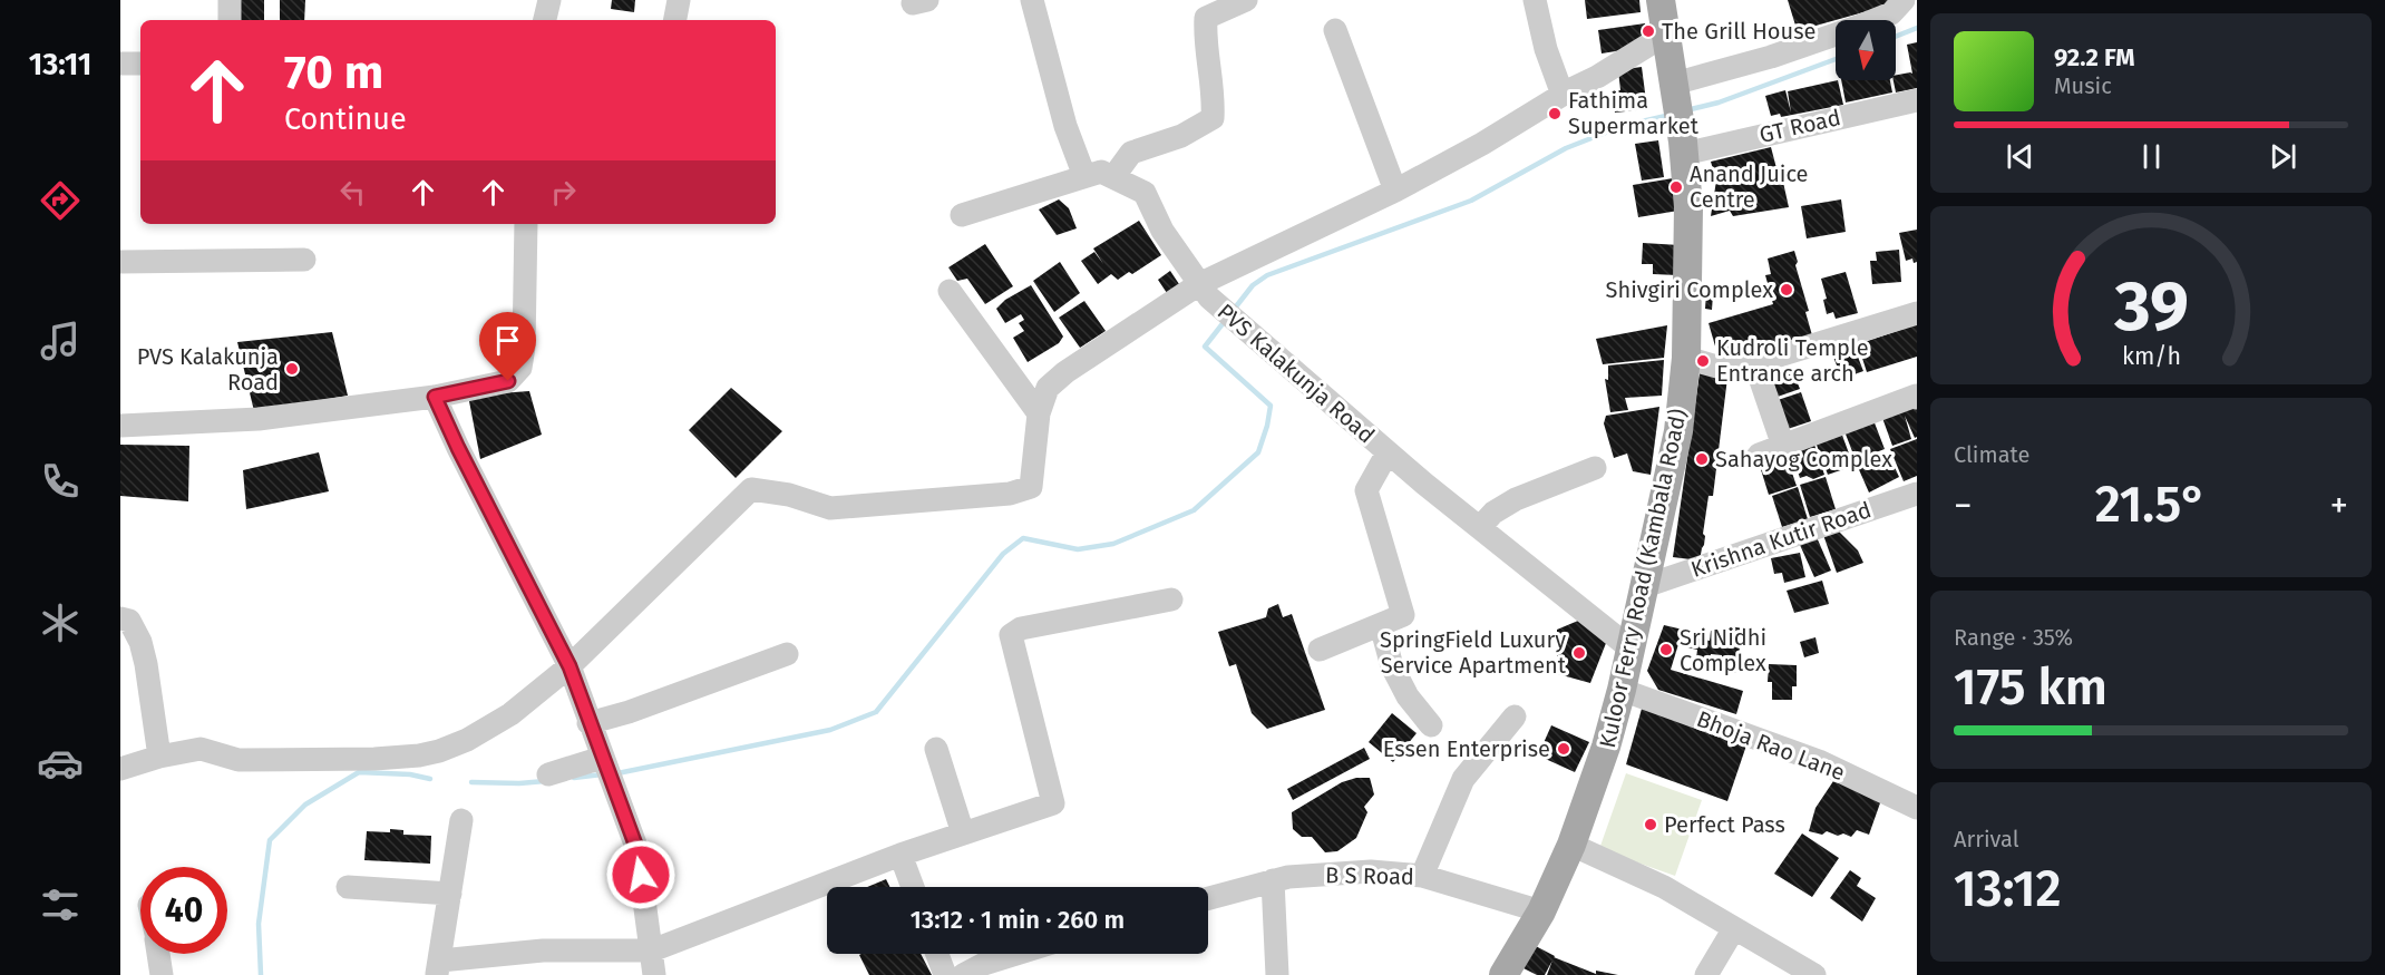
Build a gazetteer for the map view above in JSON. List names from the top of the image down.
{
  "streets": {
    "main road": ["Kuloor Ferry Road (Kambala Road)"],
    "street": [
      "GT Road",
      "PVS Kalakunja Road",
      "Krishna Kutir Road",
      "Bhoja Rao Lane",
      "B S Road"
    ]
  },
  "crossings": [
    ["GT Road", "Kuloor Ferry Road (Kambala Road)"],
    ["PVS Kalakunja Road", "Kuloor Ferry Road (Kambala Road)"],
    ["Krishna Kutir Road", "Kuloor Ferry Road (Kambala Road)"],
    ["Kuloor Ferry Road (Kambala Road)", "Bhoja Rao Lane"],
    ["Kuloor Ferry Road (Kambala Road)", "B S Road"]
  ],
  "places": [
    "The Grill House",
    "Fathima Supermarket",
    "Anand Juice Centre",
    "Shivgiri Complex",
    "Kudroli Temple Entrance arch",
    "PVS Kalakunja Road",
    "Sahayog Complex",
    "Sri Nidhi Complex",
    "SpringField Luxury Service Apartment",
    "Essen Enterprise",
    "Perfect Pass"
  ],
  "north": "bottom",
  "page": {
    "tabs": "13:11",
    "turn": ["70 m", "Continue"],
    "song": ["92.2 FM", "Music"],
    "tile": [
      "Climate",
      ["Range · 35%", "175 km"],
      ["Arrival", "13:12"]
    ],
    "heat": ["−", "21.5°", "+"],
    "limit": "40",
    "trip": "13:12 · 1 min · 260 m",
    "gauge": ["39", "km/h"]
  }
}
